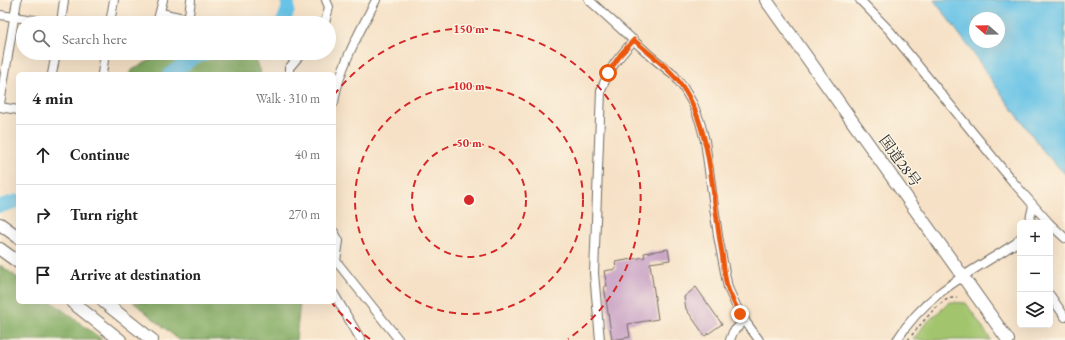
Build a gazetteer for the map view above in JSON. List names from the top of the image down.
{
  "streets": {
    "highway": ["国道28号"]
  },
  "north": "left",
  "page": {
    "search": "Search here",
    "heading": ["4 min", "Walk · 310 m"],
    "list": [
      ["Continue", "40 m"],
      ["Turn right", "270 m"],
      "Arrive at destination"
    ],
    "map_buttons": ["+", "−"]
  },
  "rings": ["150 m", "100 m", "50 m"]
}
